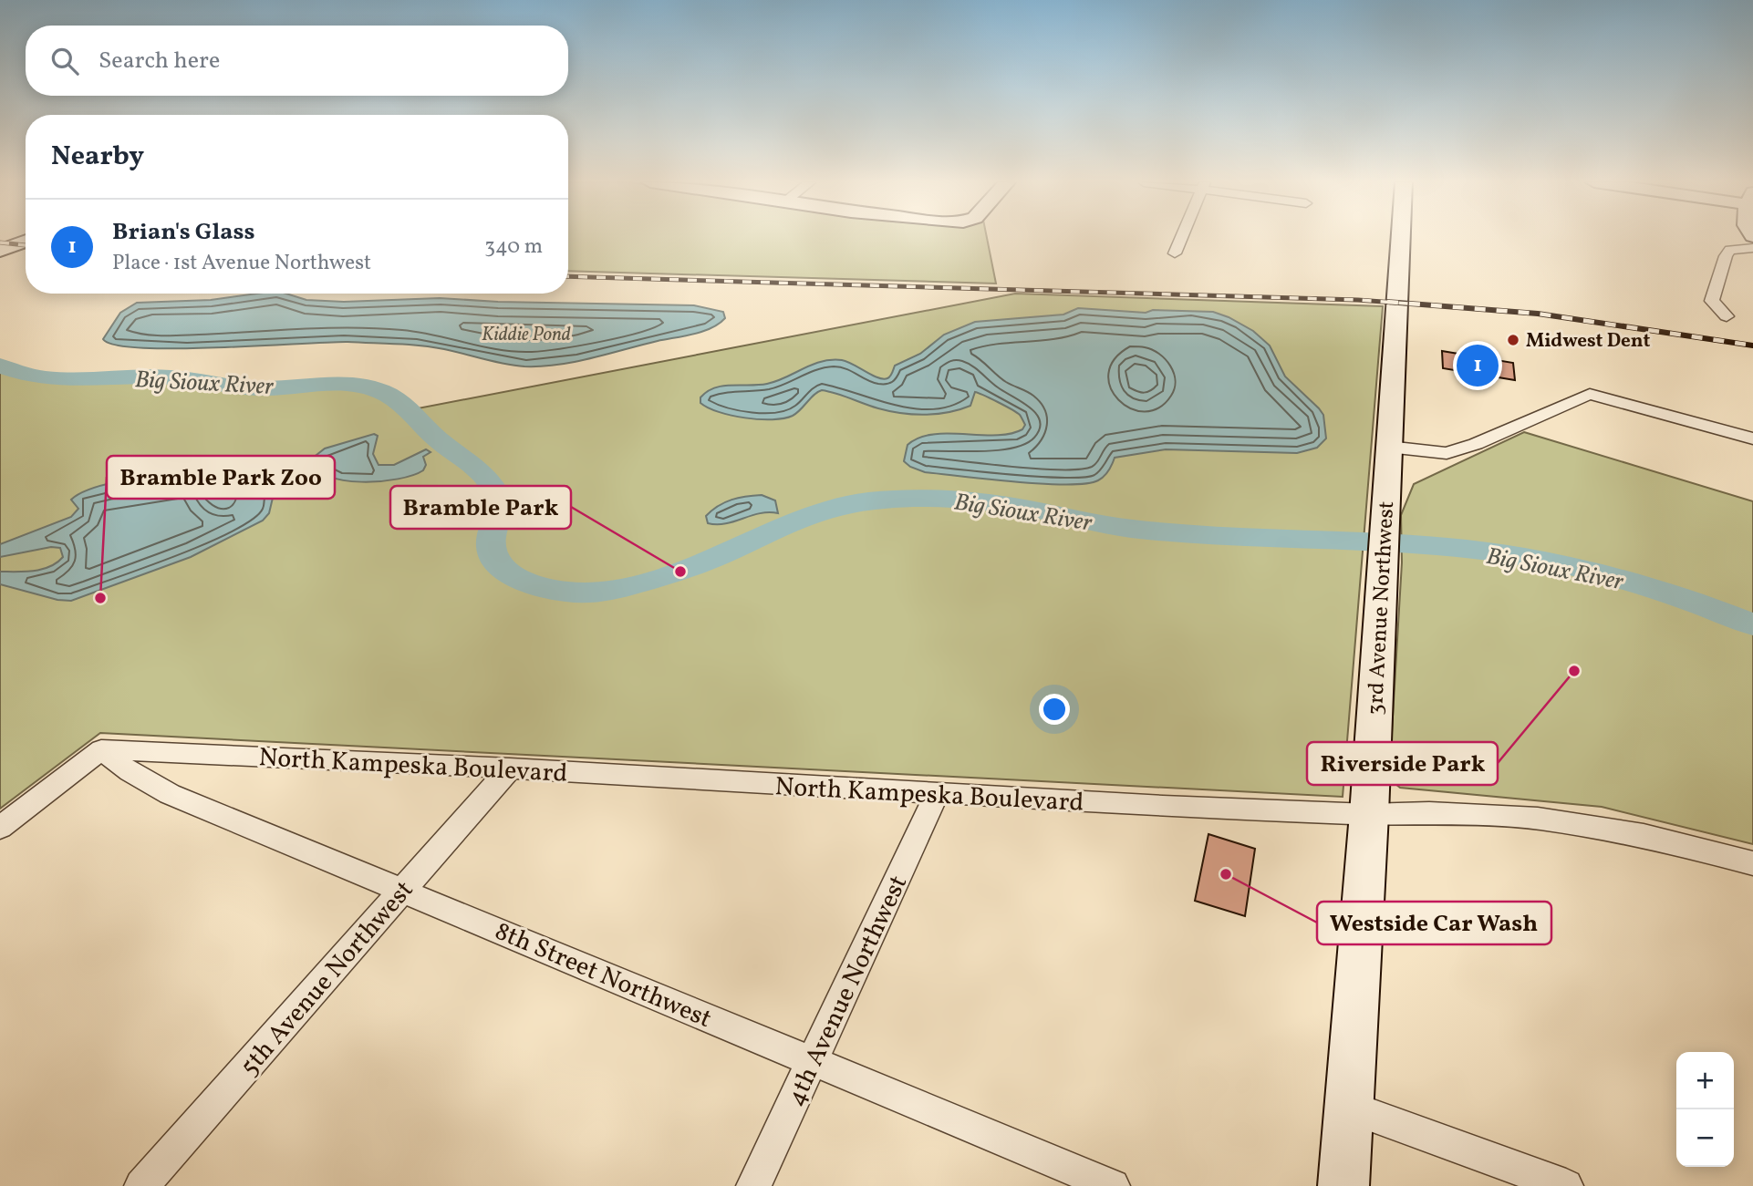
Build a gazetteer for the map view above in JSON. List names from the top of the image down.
{
  "streets": {
    "main road": ["3rd Avenue Northwest"],
    "street": [
      "North Kampeska Boulevard",
      "8th Street Northwest",
      "5th Avenue Northwest",
      "4th Avenue Northwest"
    ]
  },
  "crossings": [
    ["3rd Avenue Northwest", "North Kampeska Boulevard"],
    ["North Kampeska Boulevard", "8th Street Northwest"],
    ["North Kampeska Boulevard", "5th Avenue Northwest"],
    ["North Kampeska Boulevard", "4th Avenue Northwest"],
    ["8th Street Northwest", "5th Avenue Northwest"],
    ["8th Street Northwest", "4th Avenue Northwest"]
  ],
  "water": ["Kiddie Pond", "Big Sioux River"],
  "places": [
    "Midwest Dent",
    "Bramble Park",
    "Bramble Park Zoo",
    "Riverside Park",
    "Westside Car Wash"
  ],
  "page": {
    "search": "Search here",
    "heading": "Nearby",
    "list": [
      {
        "mark": "1",
        "name": "Brian's Glass",
        "note": "Place · 1st Avenue Northwest",
        "value": "340 m"
      }
    ],
    "pins": "1",
    "map_buttons": ["+", "−"]
  }
}
